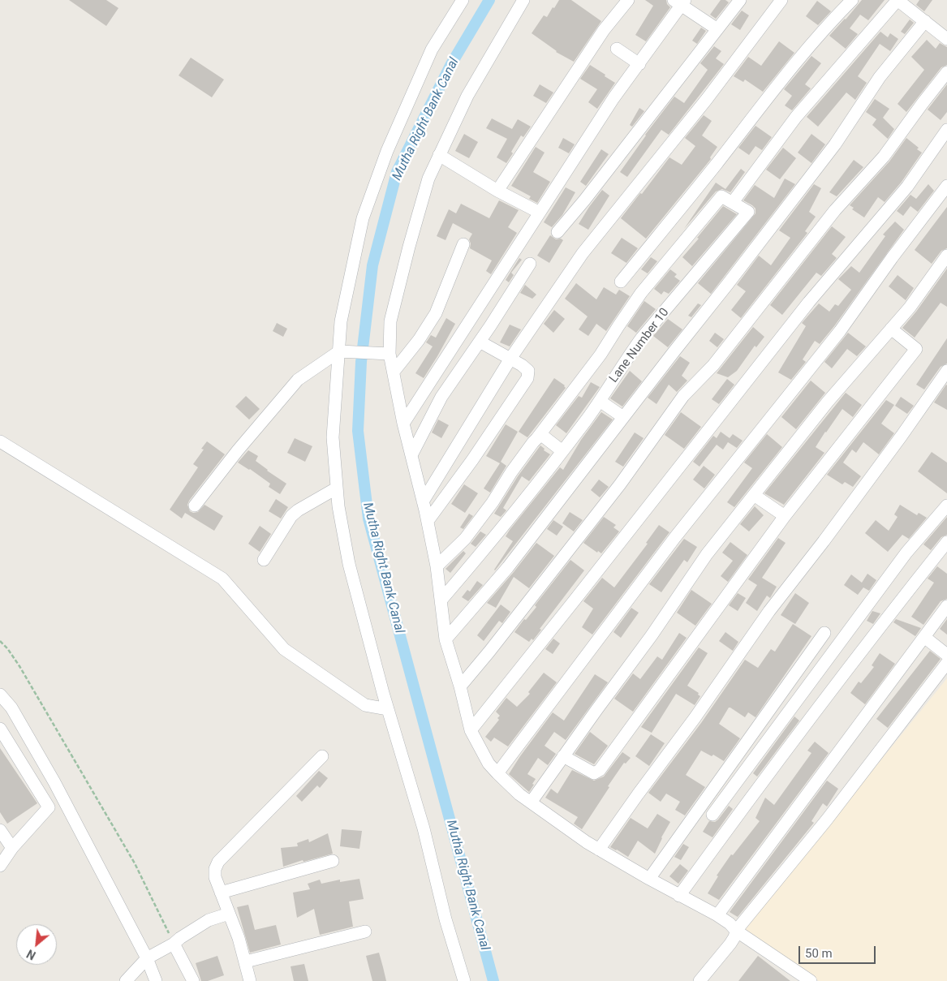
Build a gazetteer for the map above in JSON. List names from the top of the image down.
{
  "streets": {
    "street": ["Lane Number 10"]
  },
  "water": ["Mutha Right Bank Canal"],
  "scale_bar": "50 m",
  "north": "bottom left"
}
